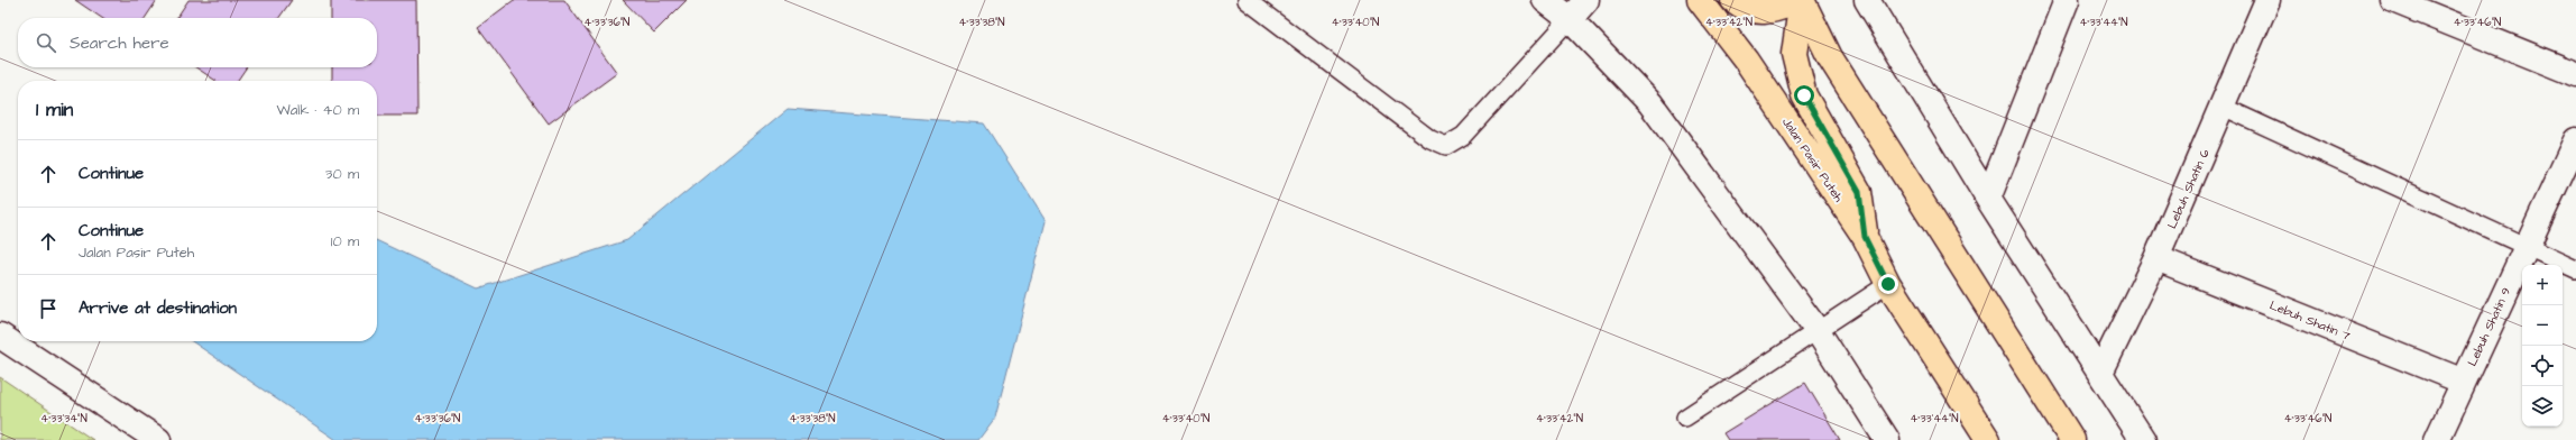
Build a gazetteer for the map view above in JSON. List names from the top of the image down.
{
  "streets": {
    "main road": ["Jalan Pasir Puteh"],
    "street": ["Lebuh Shatin 6", "Lebuh Shatin 7", "Lebuh Shatin 9"]
  },
  "crossings": [
    ["Lebuh Shatin 6", "Lebuh Shatin 7"],
    ["Lebuh Shatin 7", "Lebuh Shatin 9"]
  ],
  "page": {
    "search": "Search here",
    "heading": ["1 min", "Walk · 40 m"],
    "list": [
      ["Continue", "30 m"],
      ["Continue", "Jalan Pasir Puteh", "10 m"],
      "Arrive at destination"
    ],
    "map_buttons": ["+", "−"]
  },
  "coordinates": [
    "4°33'36\"N",
    "4°33'42\"N",
    "4°33'44\"N",
    "4°33'38\"N",
    "4°33'40\"N",
    "4°33'46\"N",
    "4°33'34\"N"
  ]
}
